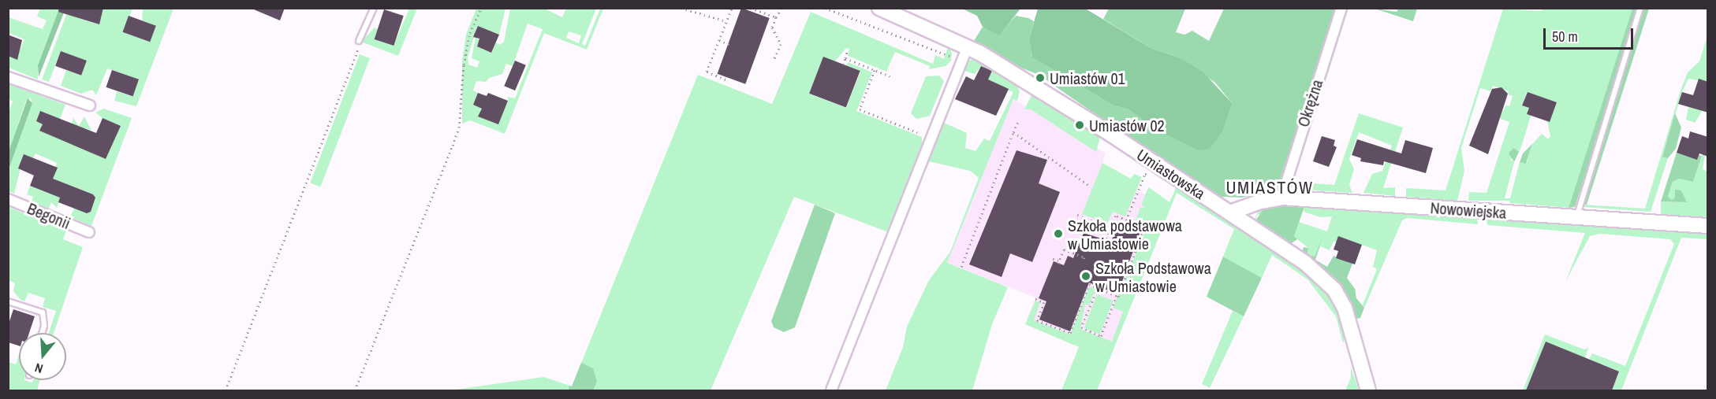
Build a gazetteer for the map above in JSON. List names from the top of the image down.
{
  "streets": {
    "main road": ["Umiastowska", "Nowowiejska"],
    "street": ["Okrężna", "Begonii"]
  },
  "crossings": [
    ["Okrężna", "Nowowiejska"],
    ["Umiastowska", "Nowowiejska"]
  ],
  "districts": ["UMIASTÓW"],
  "places": [
    "Umiastów 01",
    "Umiastów 02",
    "Szkoła podstawowa w Umiastowie",
    "Szkoła Podstawowa w Umiastowie"
  ],
  "scale_bar": "50 m",
  "north": "bottom"
}
